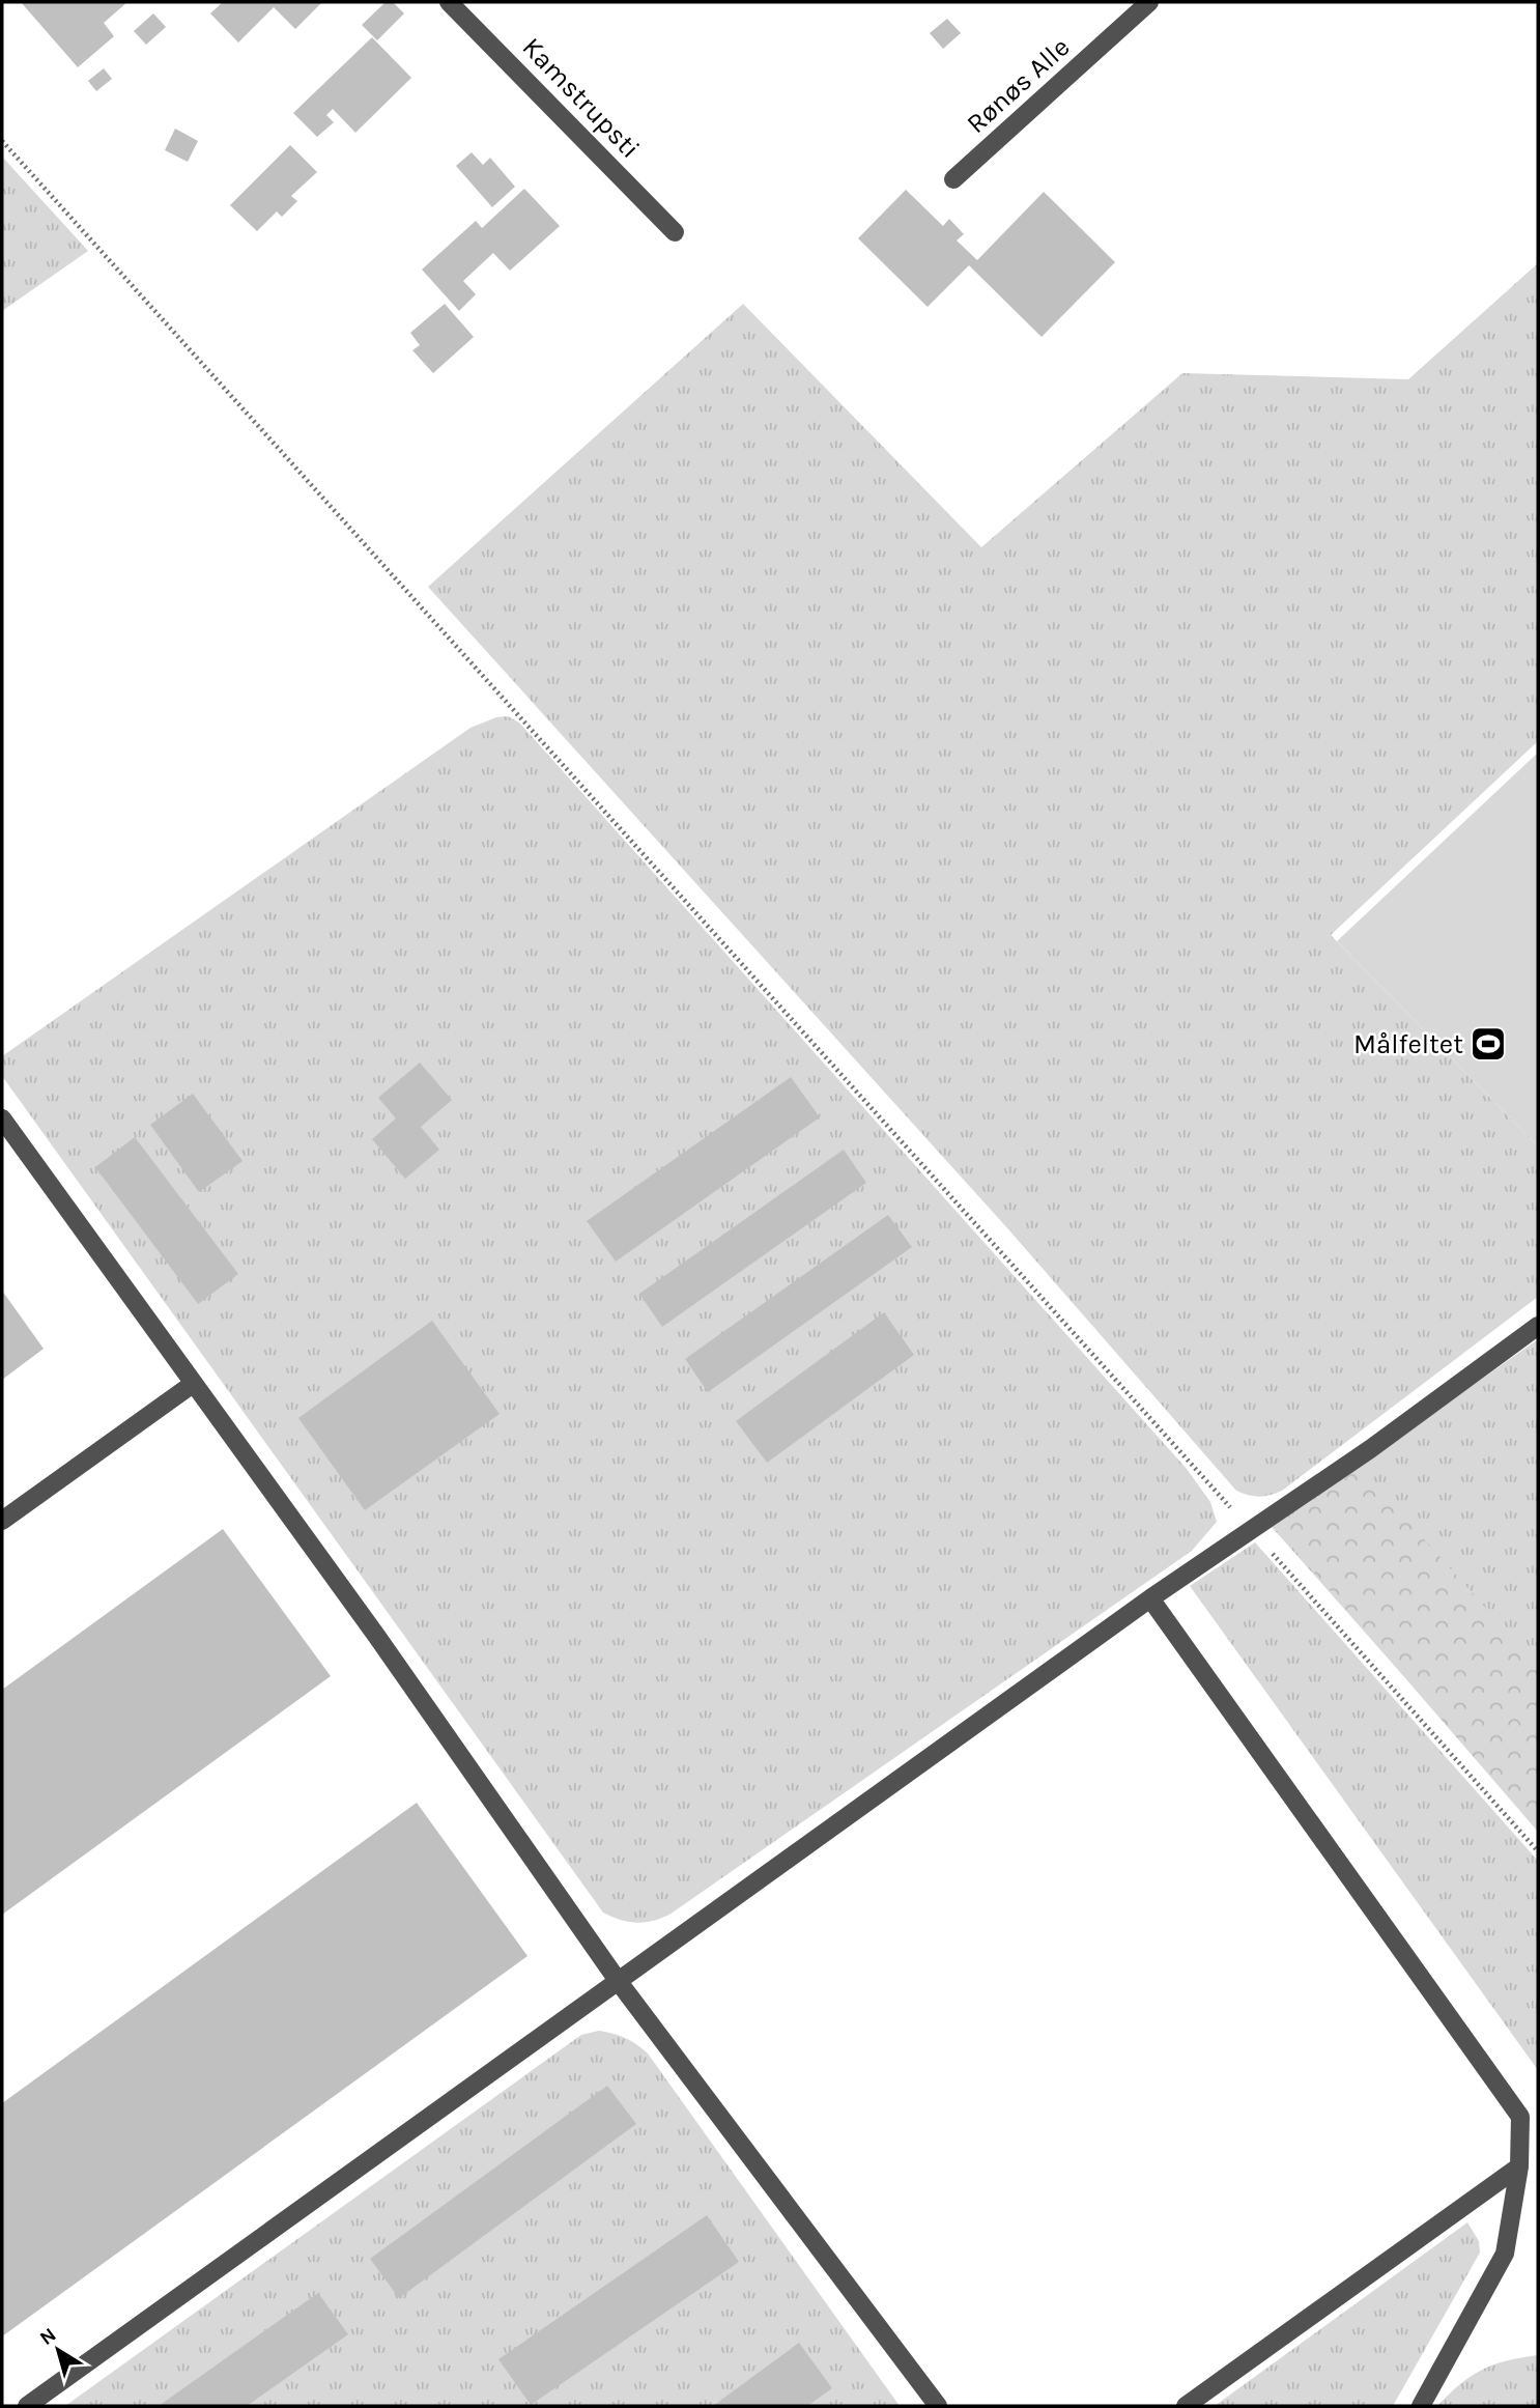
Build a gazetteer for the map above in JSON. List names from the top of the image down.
{
  "streets": {
    "street": ["Rønøs Alle", "Kamstrupsti"]
  },
  "places": {
    "sports": ["Målfeltet"]
  },
  "north": "top left"
}
